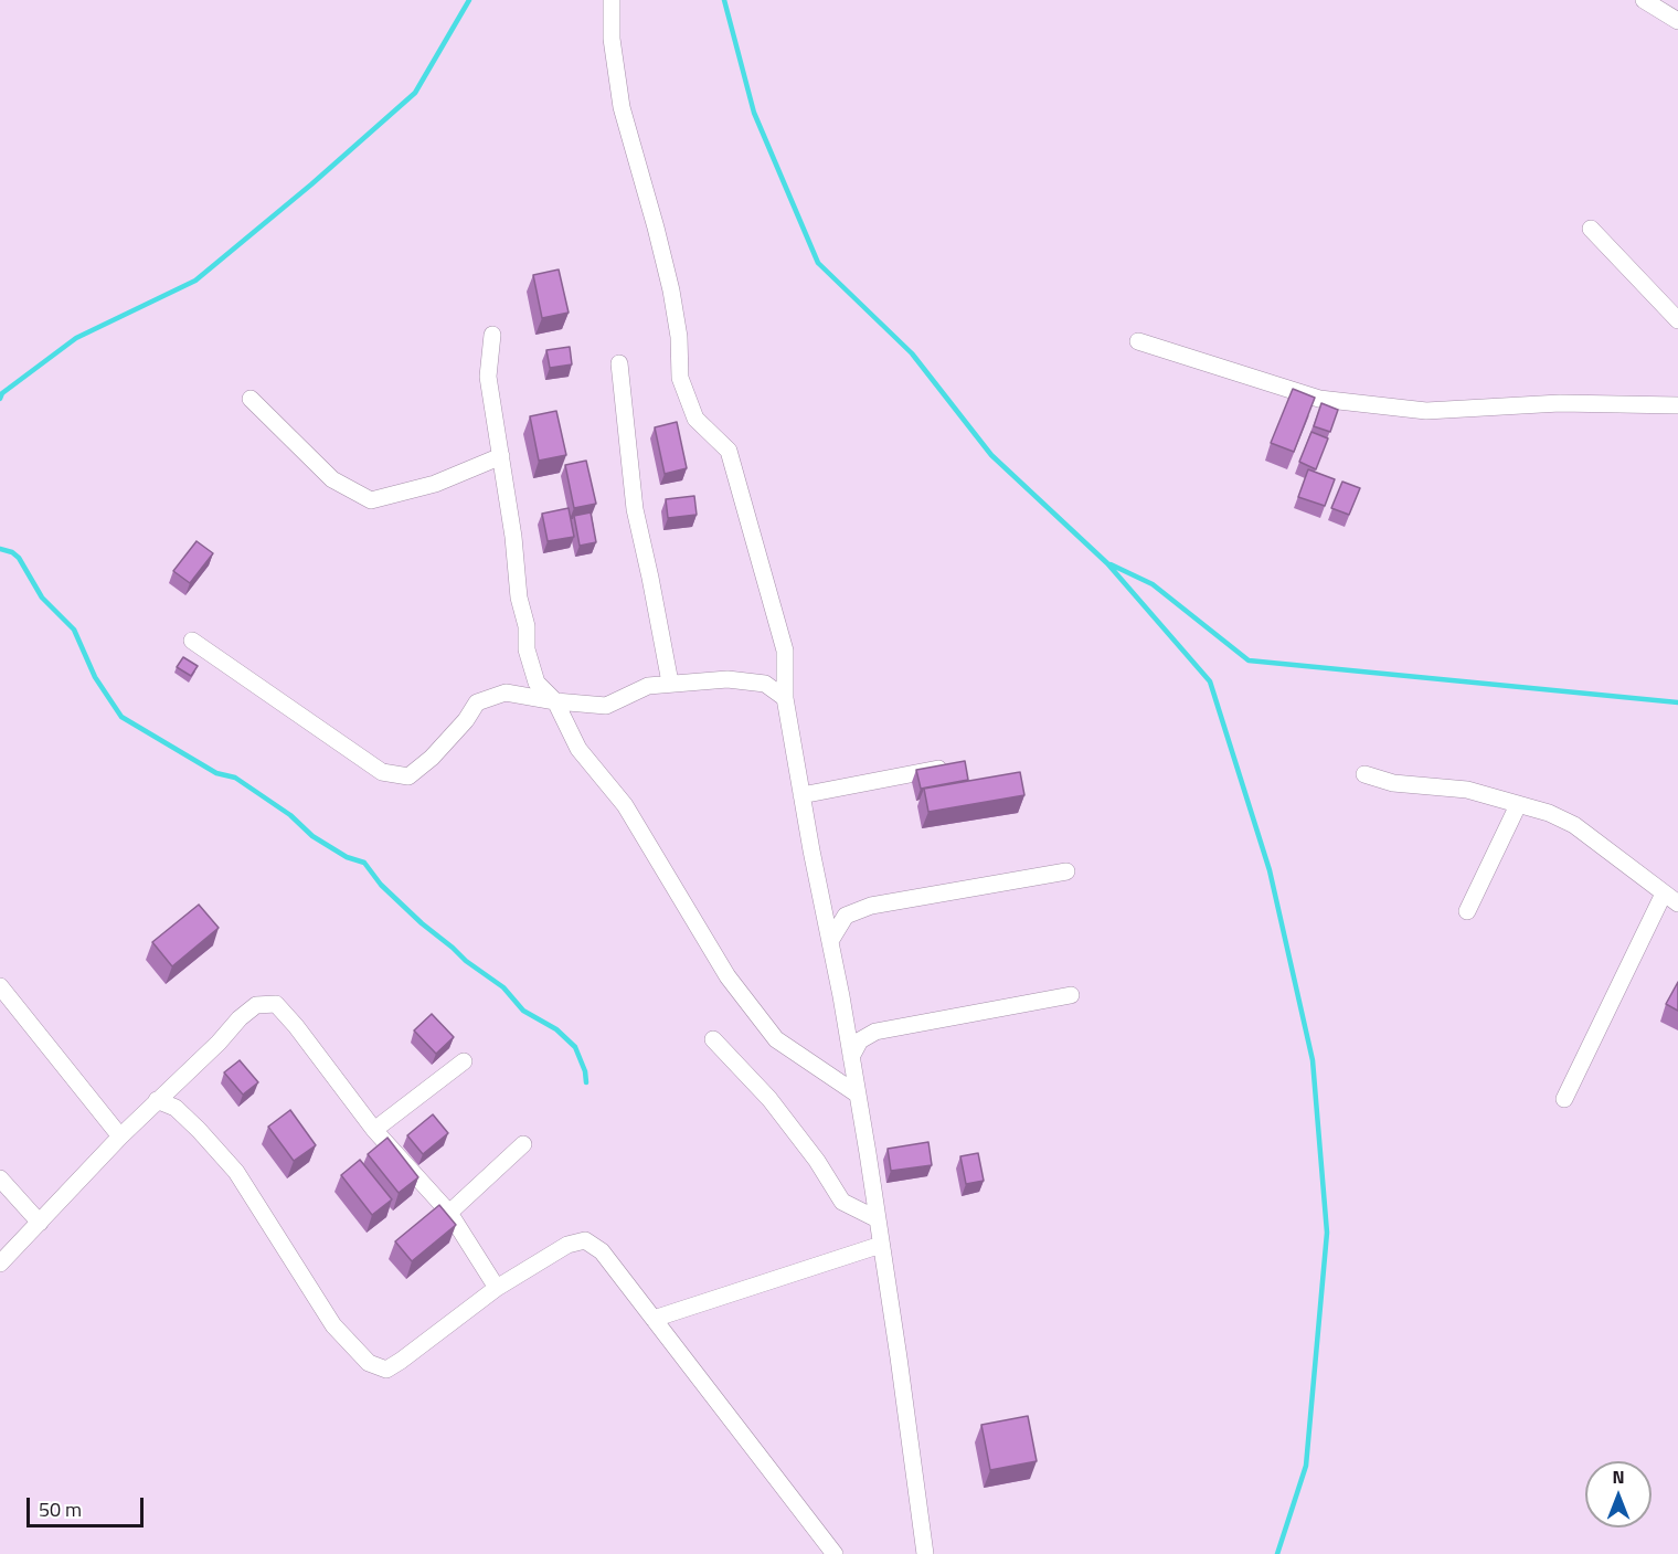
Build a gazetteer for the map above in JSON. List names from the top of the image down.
{
  "scale_bar": "50 m",
  "north": "top"
}
